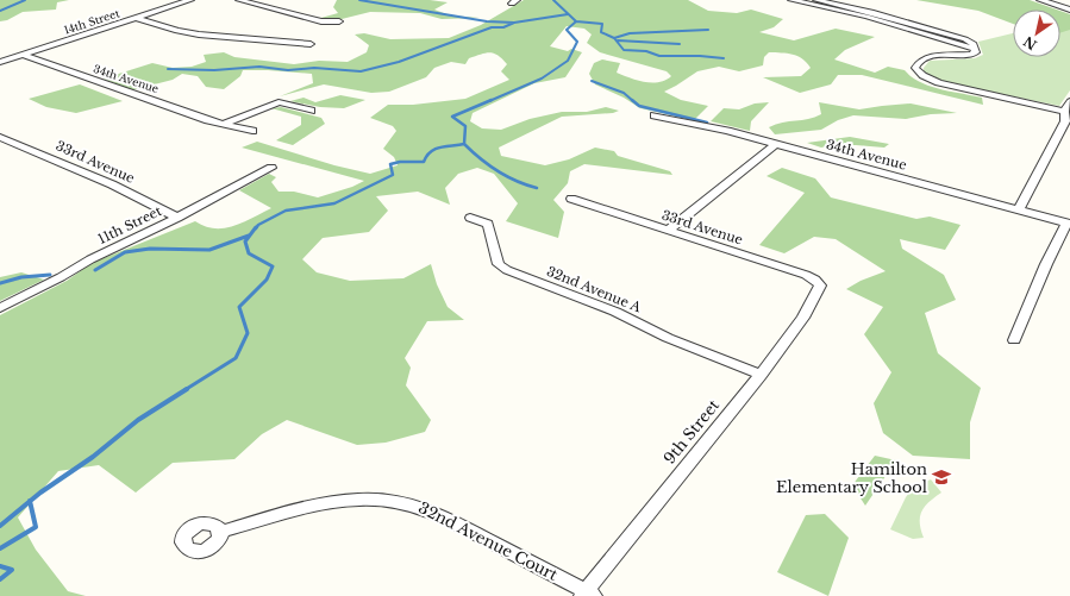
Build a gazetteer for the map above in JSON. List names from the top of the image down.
{
  "streets": {
    "street": [
      "14th Street",
      "34th Avenue",
      "33rd Avenue",
      "11th Street",
      "32nd Avenue A",
      "9th Street",
      "32nd Avenue Court"
    ]
  },
  "crossings": [
    ["14th Street", "34th Avenue"],
    ["33rd Avenue", "11th Street"],
    ["33rd Avenue", "9th Street"],
    ["32nd Avenue A", "9th Street"],
    ["9th Street", "32nd Avenue Court"]
  ],
  "places": {
    "school or university": ["Hamilton Elementary School"]
  },
  "north": "bottom left"
}
